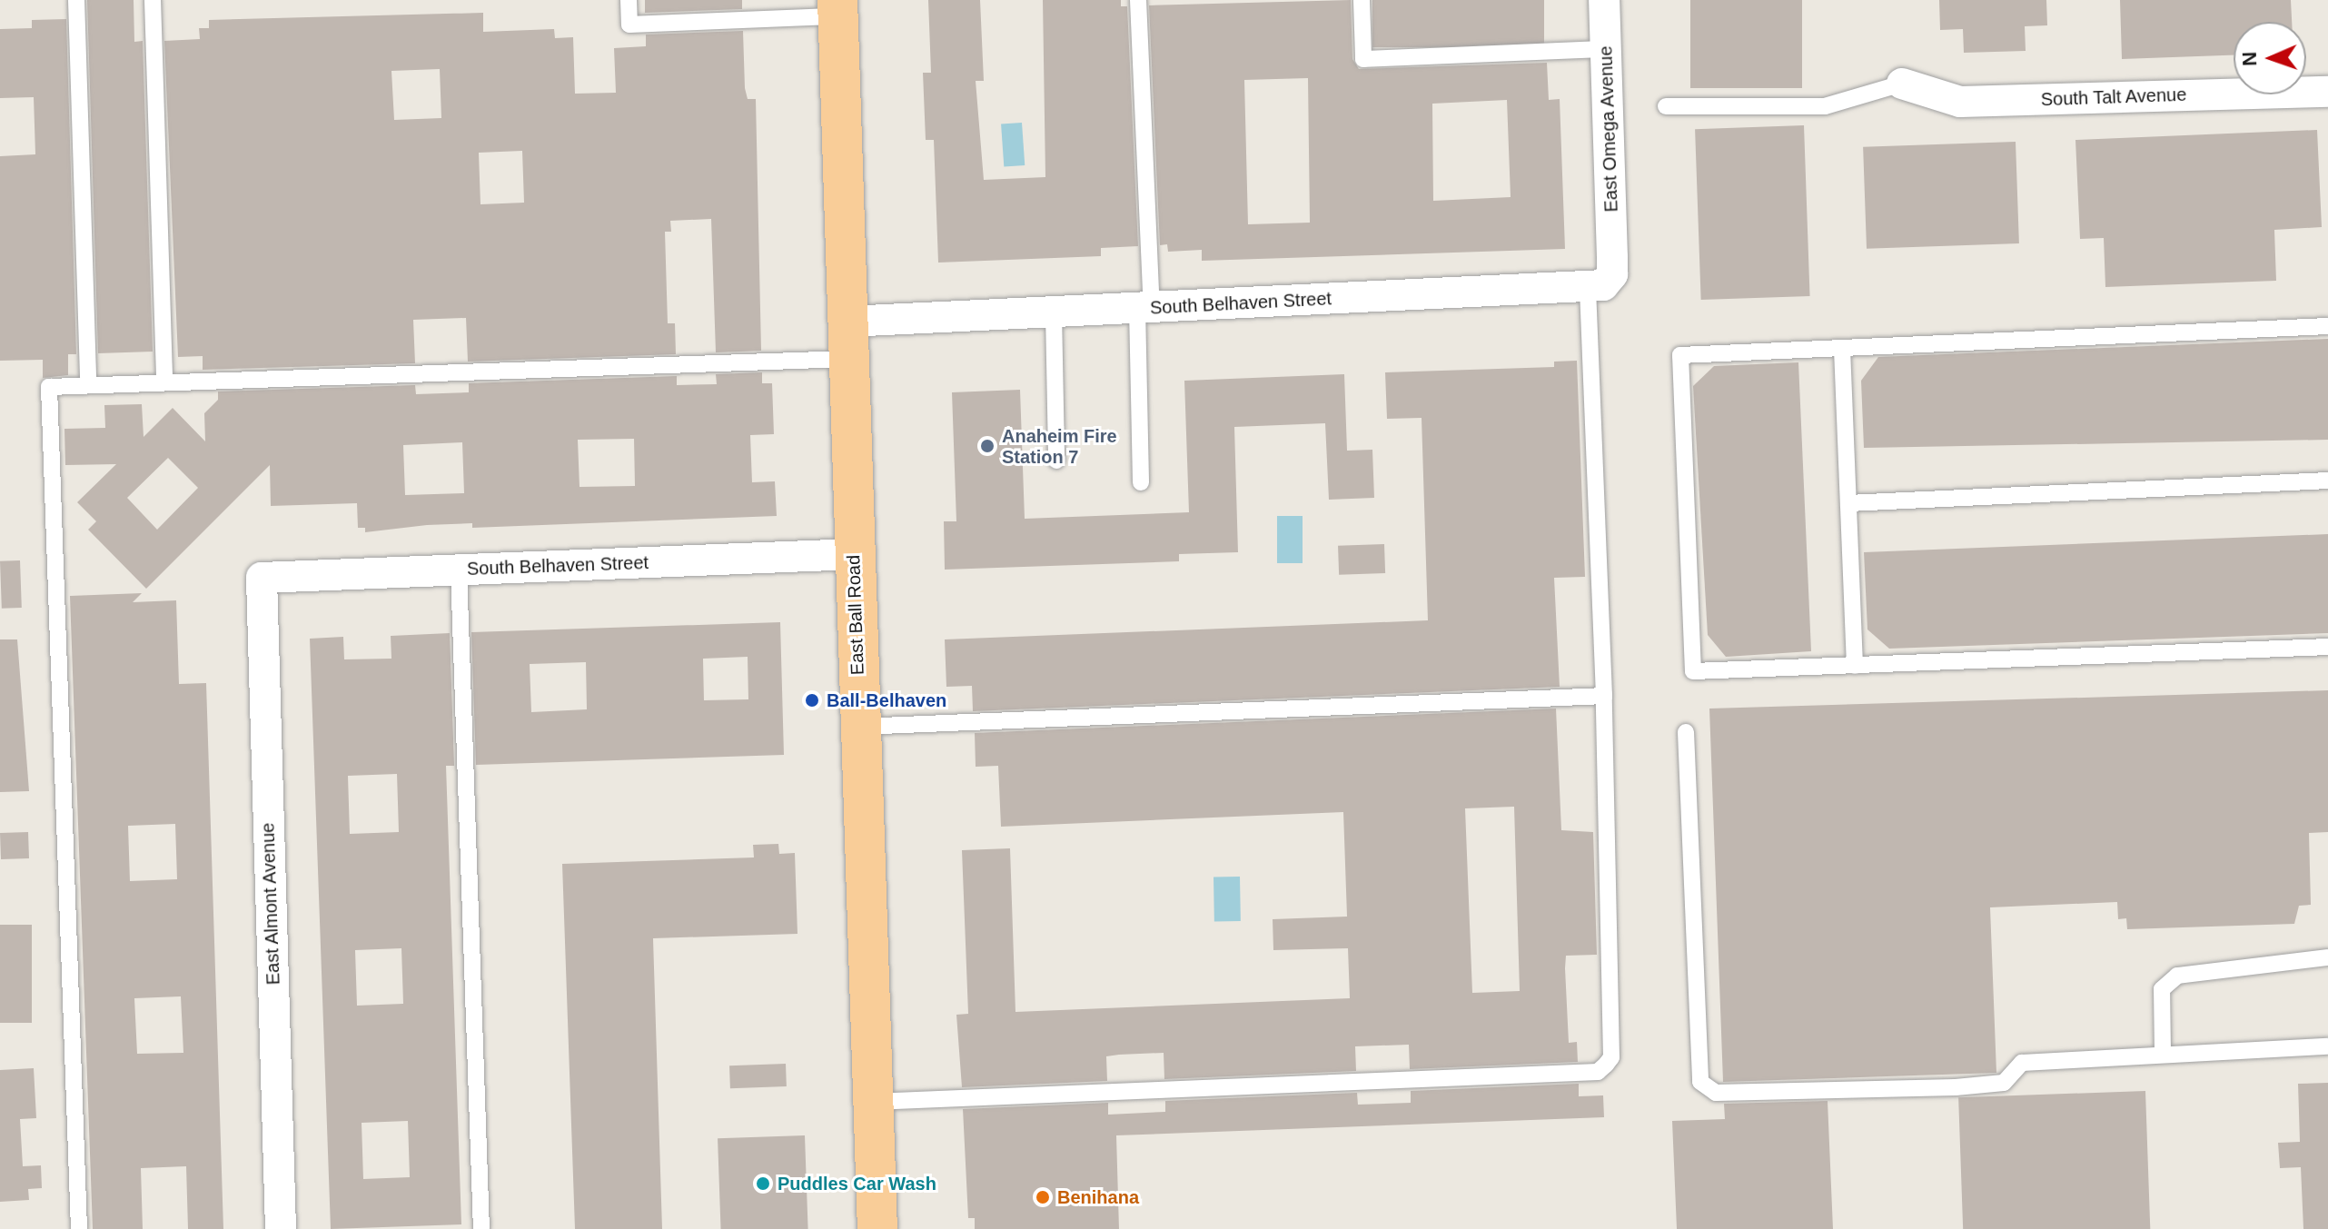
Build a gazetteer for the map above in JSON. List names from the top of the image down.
{
  "streets": {
    "main road": ["East Ball Road"],
    "street": [
      "South Talt Avenue",
      "East Omega Avenue",
      "South Belhaven Street",
      "East Almont Avenue"
    ]
  },
  "crossings": [
    ["East Omega Avenue", "South Belhaven Street"],
    ["South Belhaven Street", "East Ball Road"],
    ["South Belhaven Street", "East Almont Avenue"]
  ],
  "places": [
    "Anaheim Fire Station 7",
    "Ball-Belhaven",
    "Puddles Car Wash",
    "Benihana"
  ],
  "north": "left"
}
